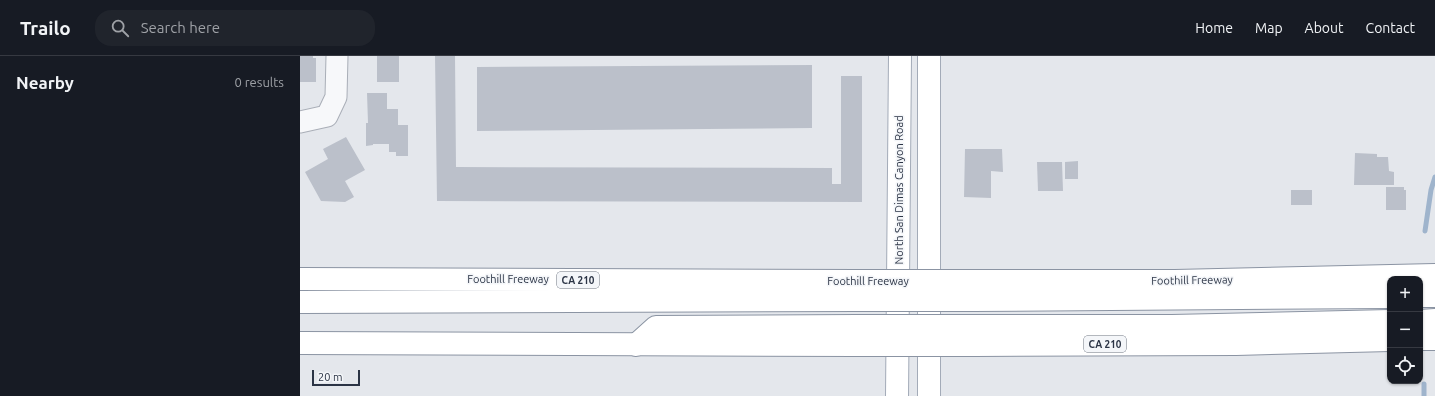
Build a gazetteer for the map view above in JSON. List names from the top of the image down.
{
  "streets": {
    "main road": ["North San Dimas Canyon Road", "Foothill Freeway", "CA 210"]
  },
  "scale_bar": "20 m",
  "page": {
    "header": "Trailo",
    "search": "Search here",
    "nav": [
      "Home",
      "Map",
      "About",
      "Contact"
    ],
    "heading": ["Nearby", "0 results"],
    "map_buttons": ["+", "−"],
    "scale": "20 m"
  }
}
